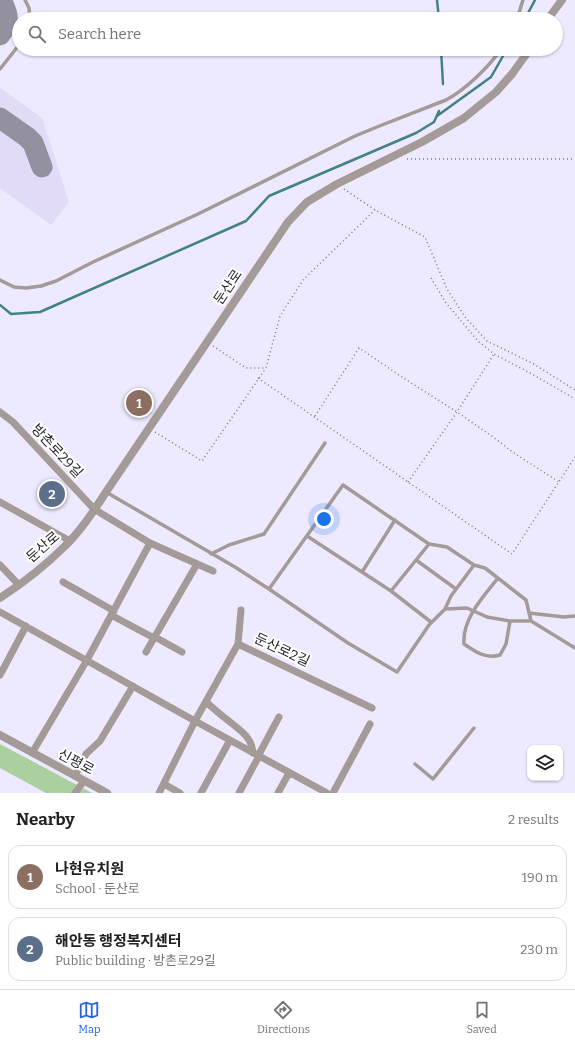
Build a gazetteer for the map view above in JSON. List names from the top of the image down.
{
  "streets": {
    "street": [
      "둔산로",
      "방촌로29길",
      "둔산로2길",
      "신평로"
    ]
  },
  "crossings": [
    ["둔산로", "방촌로29길"]
  ],
  "page": {
    "search": "Search here",
    "pins": ["1", "2"],
    "heading": ["Nearby", "2 results"],
    "list": [
      {
        "mark": "1",
        "name": "나현유치원",
        "note": "School · 둔산로",
        "value": "190 m"
      },
      {
        "mark": "2",
        "name": "해안동 행정복지센터",
        "note": "Public building · 방촌로29길",
        "value": "230 m"
      }
    ],
    "nav": ["Map", "Directions", "Saved"]
  }
}
